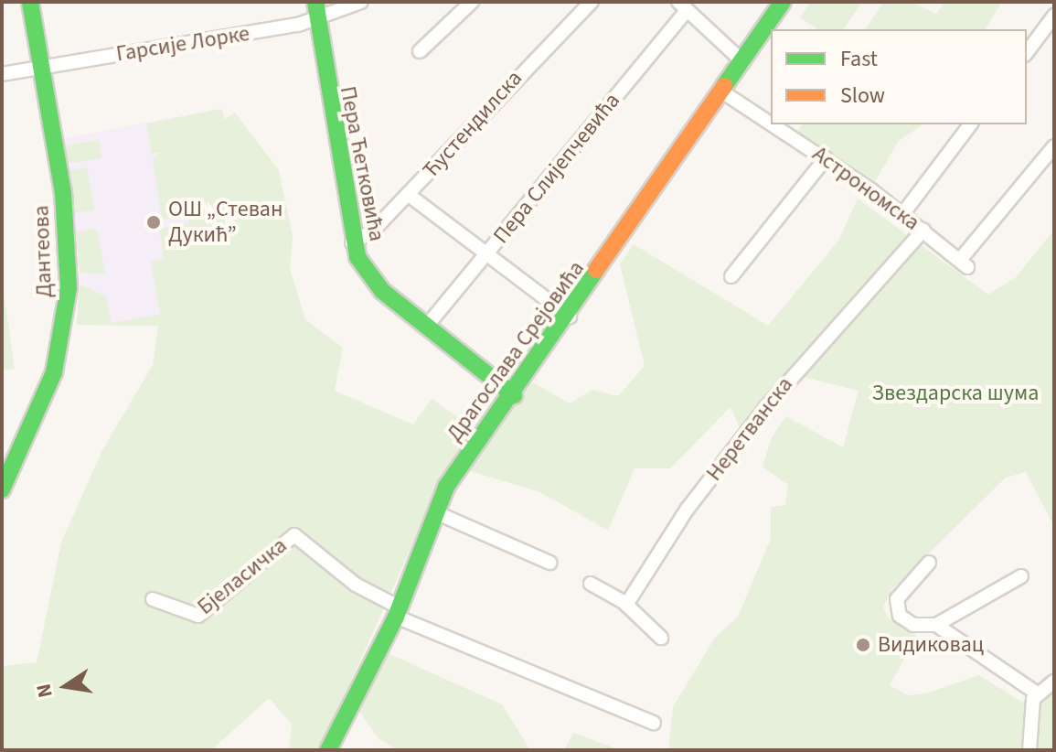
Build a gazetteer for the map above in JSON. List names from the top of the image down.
{
  "streets": {
    "street": [
      "Гарсије Лорке",
      "Ћустендилска",
      "Пера Ћетковића",
      "Пера Слијепчевића",
      "Астрономска",
      "Дантеова",
      "Драгослава Срејовића",
      "Неретванска",
      "Бјеласичка"
    ]
  },
  "crossings": [
    ["Гарсије Лорке", "Пера Ћетковића"],
    ["Гарсије Лорке", "Дантеова"],
    ["Ћустендилска", "Пера Ћетковића"],
    ["Пера Ћетковића", "Пера Слијепчевића"],
    ["Пера Ћетковића", "Драгослава Срејовића"],
    ["Астрономска", "Драгослава Срејовића"],
    ["Астрономска", "Неретванска"],
    ["Драгослава Срејовића", "Бјеласичка"]
  ],
  "parks": ["Звездарска шума"],
  "places": ["ОШ „Стеван Дукић”", "Видиковац"],
  "legend": ["Fast", "Slow"],
  "north": "left"
}
